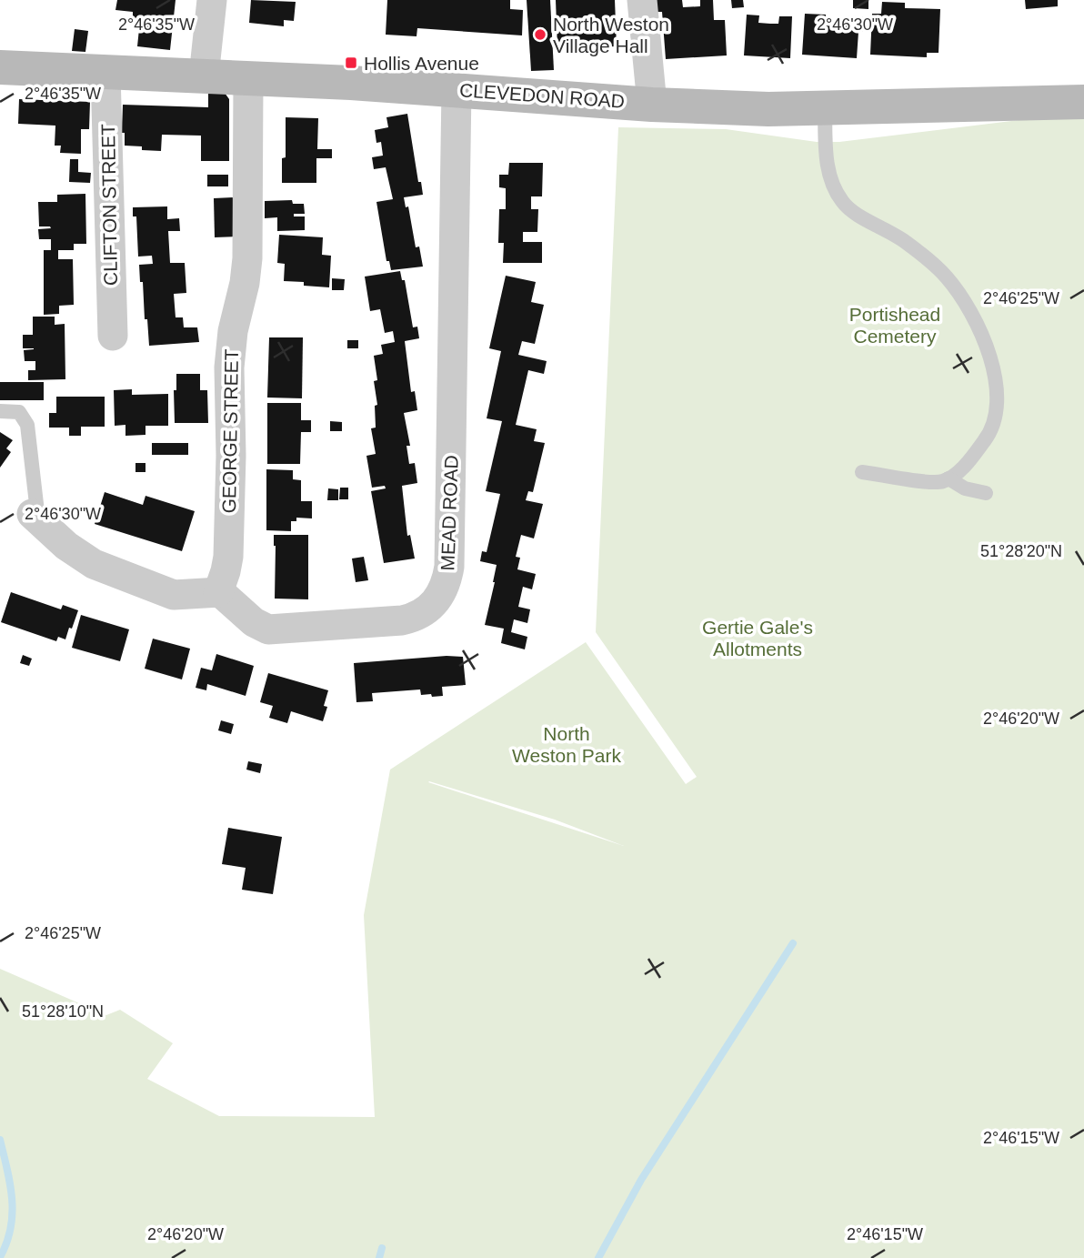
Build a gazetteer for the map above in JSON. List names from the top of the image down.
{
  "streets": {
    "main road": ["CLEVEDON ROAD"],
    "street": ["CLIFTON STREET", "GEORGE STREET", "MEAD ROAD"]
  },
  "crossings": [
    ["CLEVEDON ROAD", "CLIFTON STREET"],
    ["CLEVEDON ROAD", "GEORGE STREET"],
    ["CLEVEDON ROAD", "MEAD ROAD"],
    ["GEORGE STREET", "MEAD ROAD"]
  ],
  "parks": ["Portishead Cemetery", "Gertie Gale's Allotments", "North Weston Park"],
  "places": {
    "other": ["North Weston Village Hall"],
    "transit": ["Hollis Avenue"]
  },
  "coordinates": [
    "2°46'35\"W",
    "2°46'30\"W",
    "2°46'25\"W",
    "51°28'20\"N",
    "2°46'20\"W",
    "51°28'10\"N",
    "2°46'15\"W"
  ]
}
